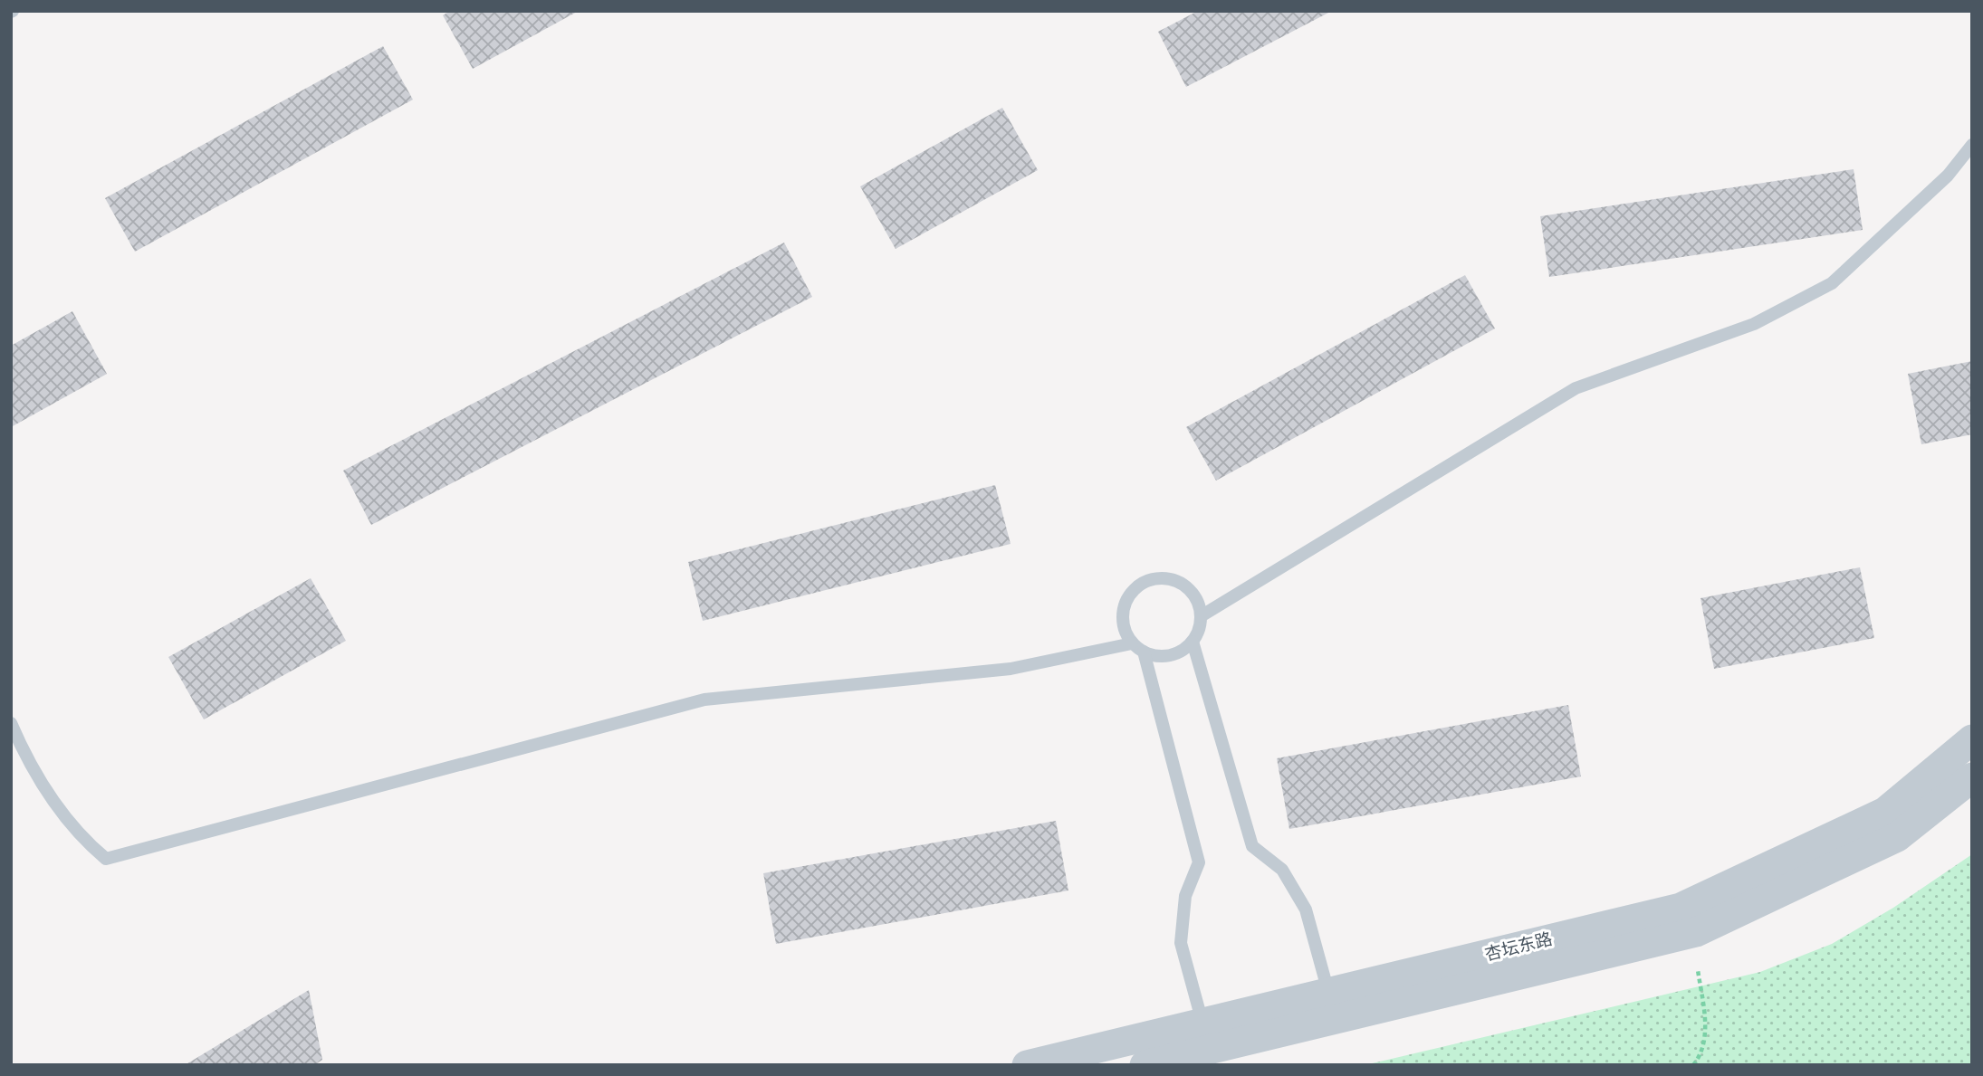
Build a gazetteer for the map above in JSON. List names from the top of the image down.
{
  "streets": {
    "street": ["杏坛东路"]
  }
}
